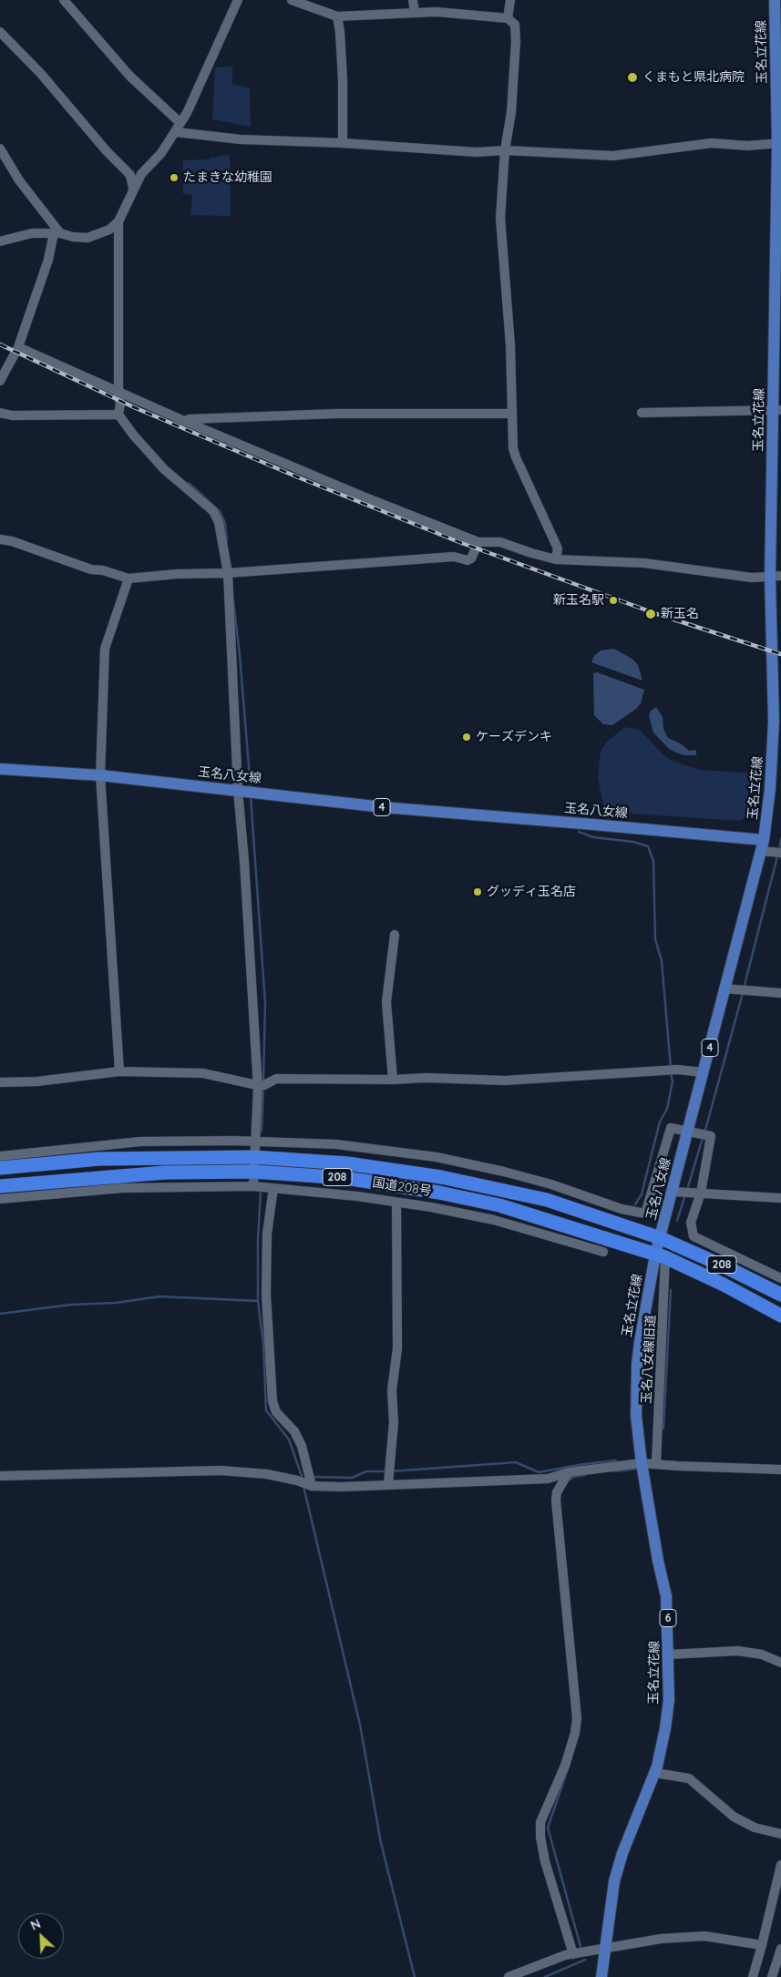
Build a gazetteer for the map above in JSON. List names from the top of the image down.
{
  "streets": {
    "highway": ["208", "国道208号"],
    "main road": [
      "玉名立花線",
      "玉名八女線",
      "4",
      "6"
    ],
    "street": ["玉名八女線旧道"]
  },
  "crossings": [
    ["玉名立花線", "玉名八女線"],
    ["玉名立花線", "国道208号"],
    ["玉名立花線", "玉名八女線旧道"],
    ["玉名八女線", "国道208号"],
    ["玉名八女線", "玉名八女線旧道"],
    ["国道208号", "玉名八女線旧道"]
  ],
  "places": [
    "くまもと県北病院",
    "たまきな幼稚園",
    "新玉名駅",
    "新玉名",
    "ケーズデンキ",
    "グッディ玉名店"
  ],
  "north": "top left"
}
